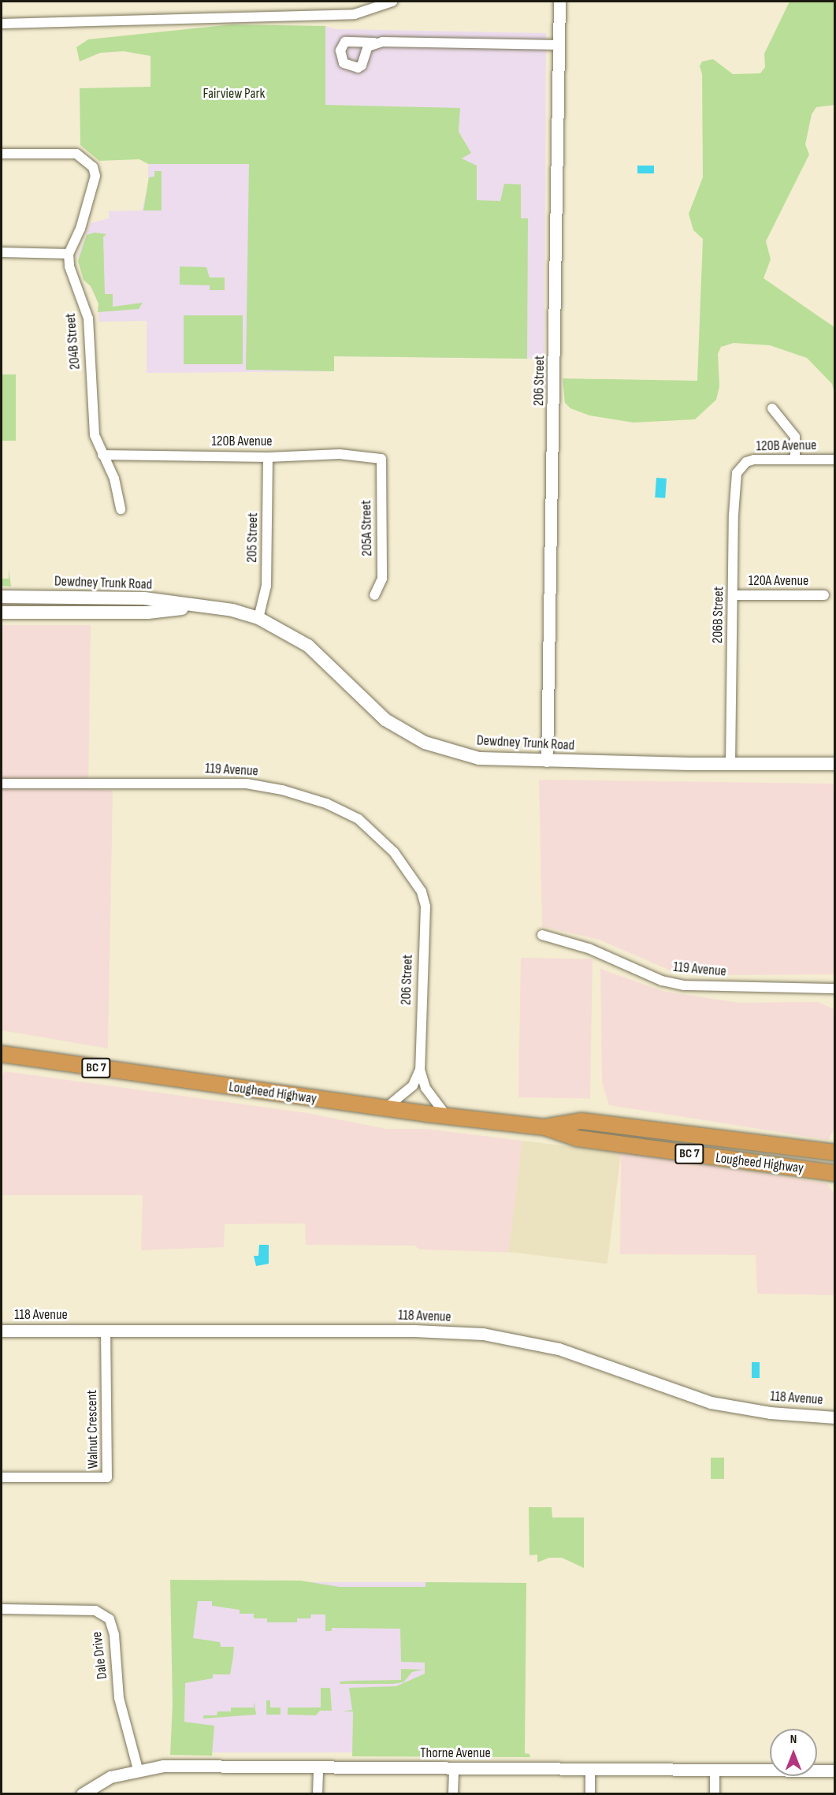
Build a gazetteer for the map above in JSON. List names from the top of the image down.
{
  "streets": {
    "highway": ["BC 7", "Lougheed Highway"],
    "main road": ["Dewdney Trunk Road"],
    "street": [
      "204B Street",
      "206 Street",
      "120B Avenue",
      "205A Street",
      "205 Street",
      "120A Avenue",
      "206B Street",
      "119 Avenue",
      "118 Avenue",
      "Walnut Crescent",
      "Dale Drive",
      "Thorne Avenue"
    ]
  },
  "crossings": [
    ["204B Street", "120B Avenue"],
    ["206 Street", "Dewdney Trunk Road"],
    ["206 Street", "119 Avenue"],
    ["206 Street", "Lougheed Highway"],
    ["120B Avenue", "205A Street"],
    ["120B Avenue", "205 Street"],
    ["120B Avenue", "206B Street"],
    ["205 Street", "Dewdney Trunk Road"],
    ["120A Avenue", "206B Street"],
    ["Dewdney Trunk Road", "206B Street"],
    ["118 Avenue", "Walnut Crescent"],
    ["Dale Drive", "Thorne Avenue"]
  ],
  "parks": ["Fairview Park"],
  "north": "top"
}
